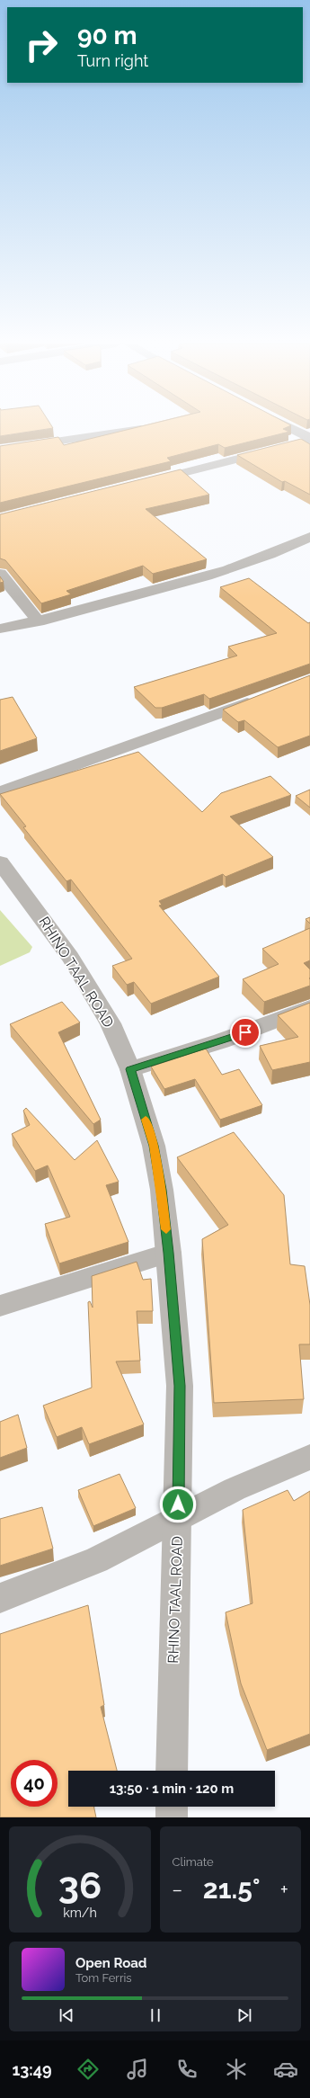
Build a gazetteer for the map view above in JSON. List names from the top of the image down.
{
  "streets": {
    "street": ["RHINO TAAL ROAD"]
  },
  "page": {
    "turn": ["90 m", "Turn right"],
    "limit": "40",
    "trip": "13:50 · 1 min · 120 m",
    "tile": "Climate",
    "heat": ["−", "21.5°", "+"],
    "song": ["Open Road", "Tom Ferris"],
    "tabs": "13:49",
    "gauge": ["36", "km/h"]
  }
}
